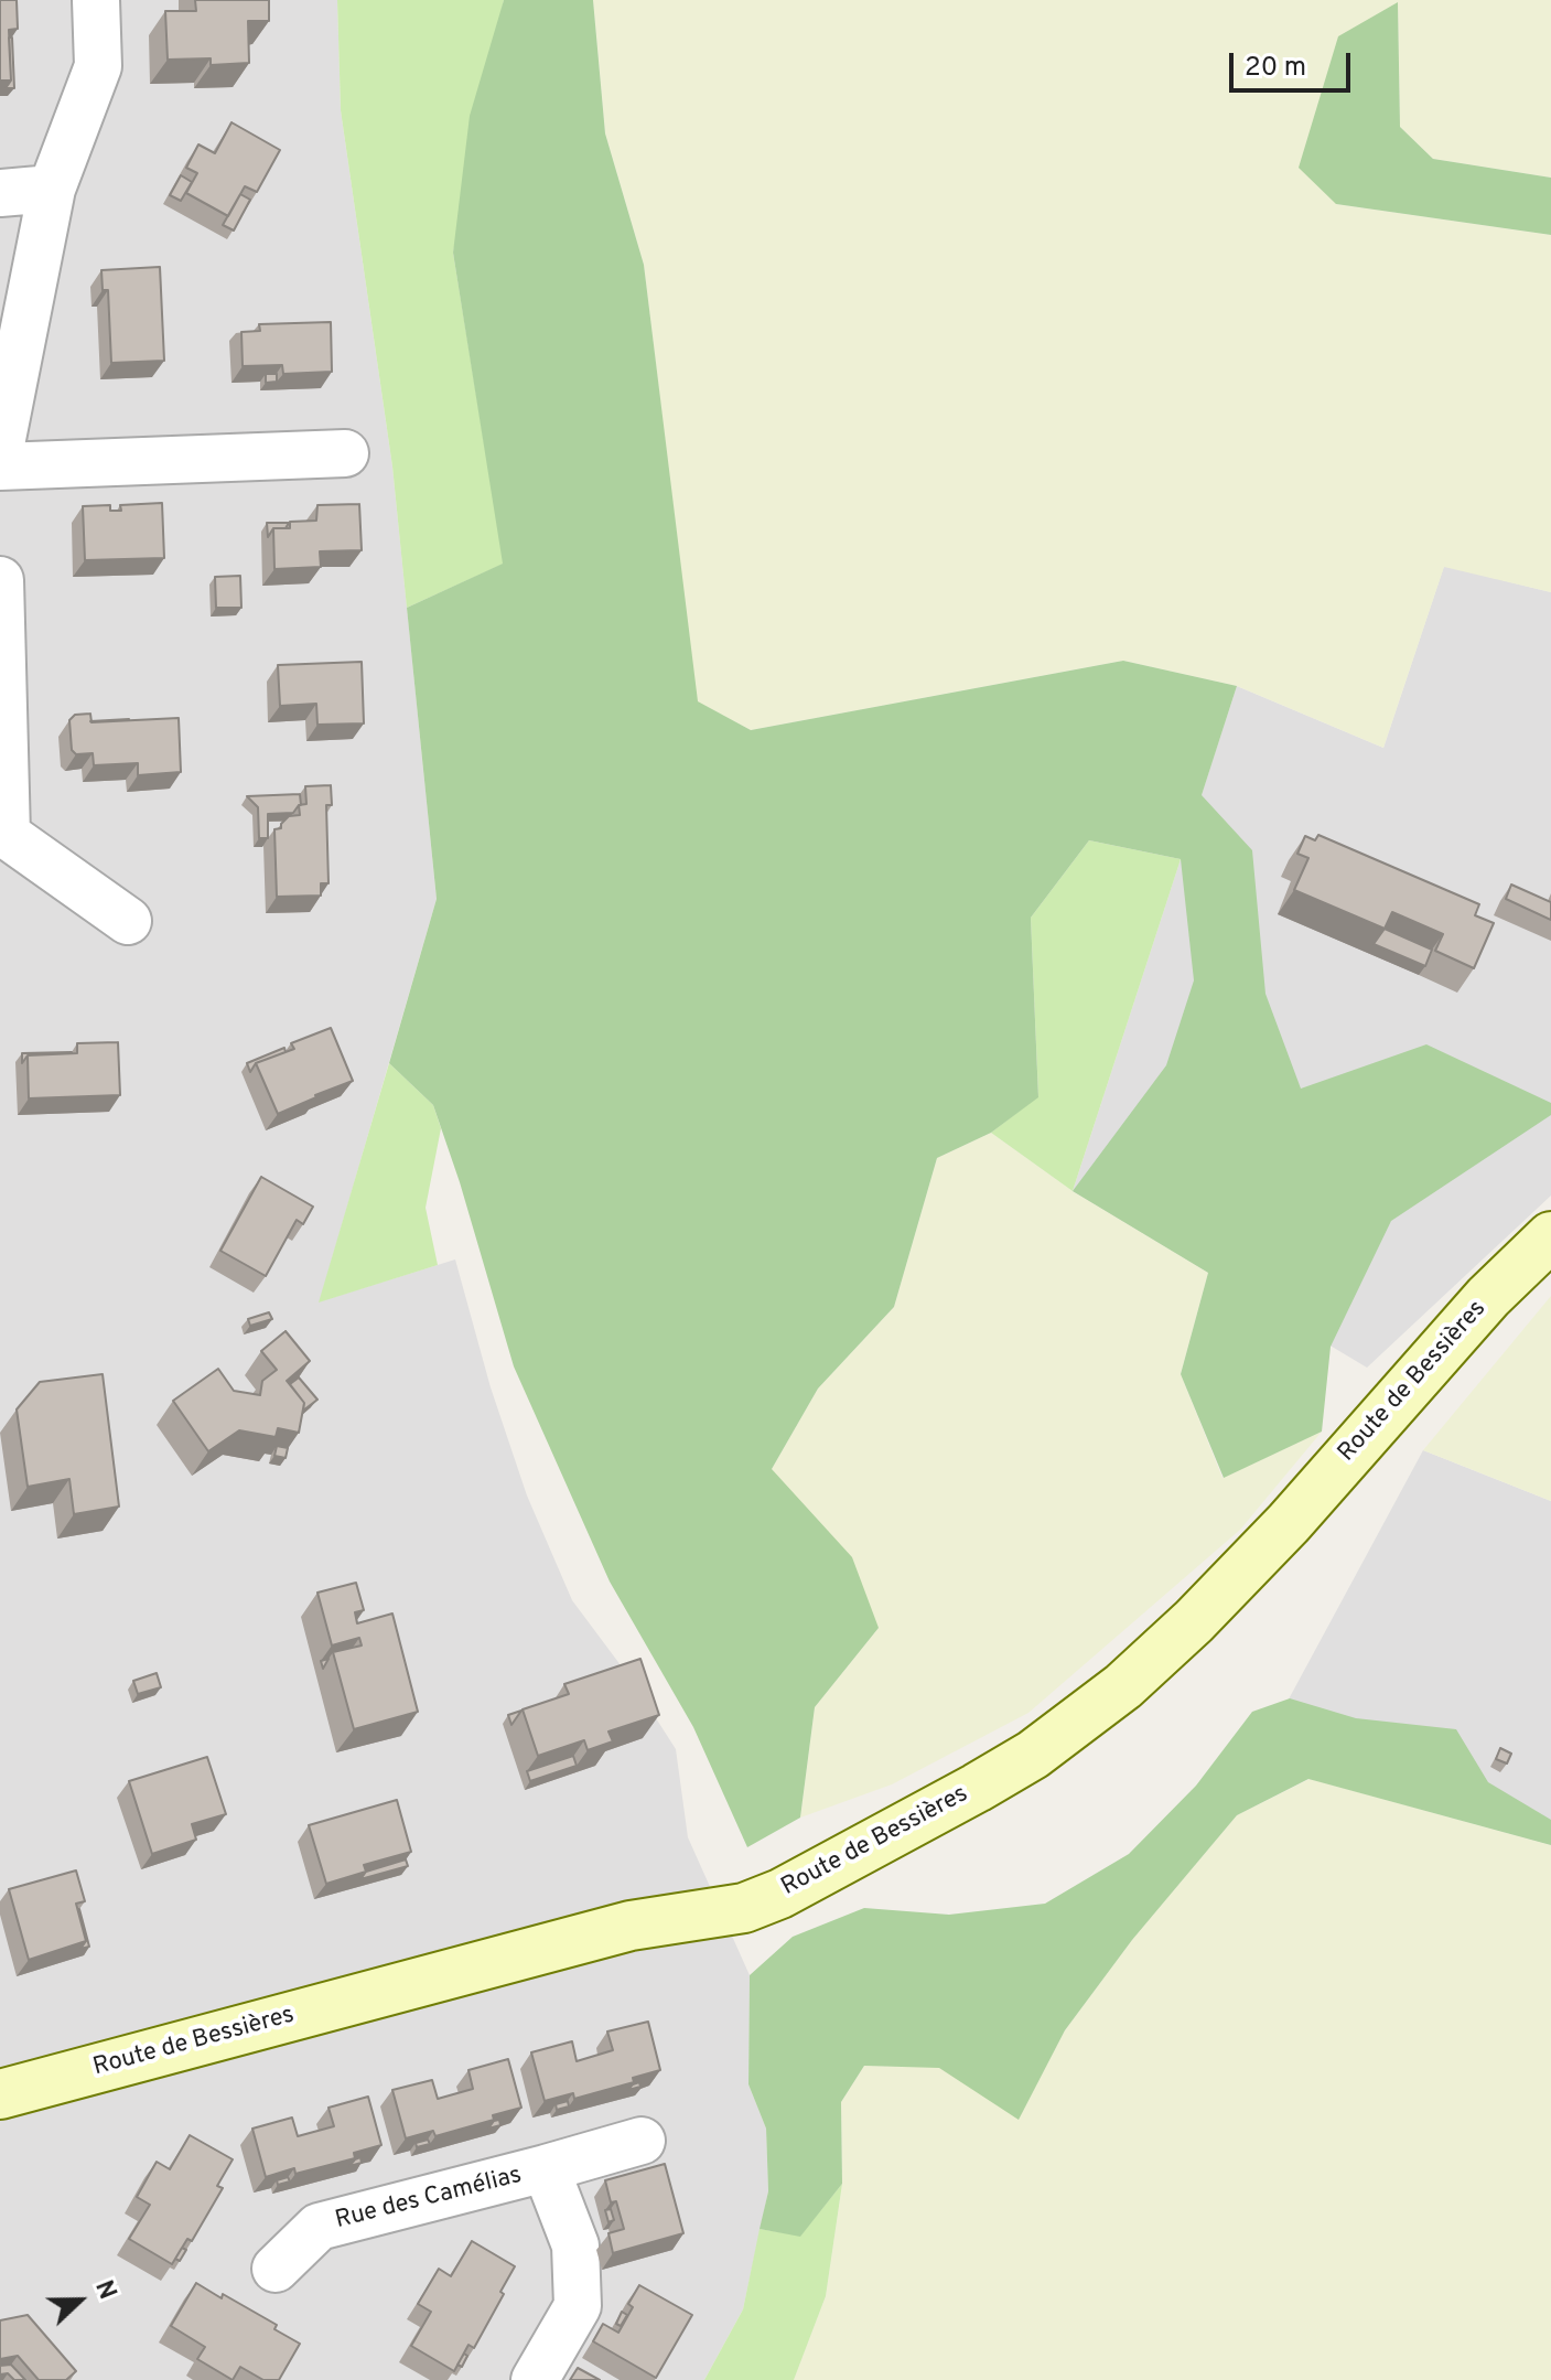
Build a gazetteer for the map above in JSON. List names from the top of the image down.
{
  "streets": {
    "main road": ["Route de Bessières"],
    "street": ["Rue des Camélias"]
  },
  "scale_bar": "20 m",
  "north": "right"
}
